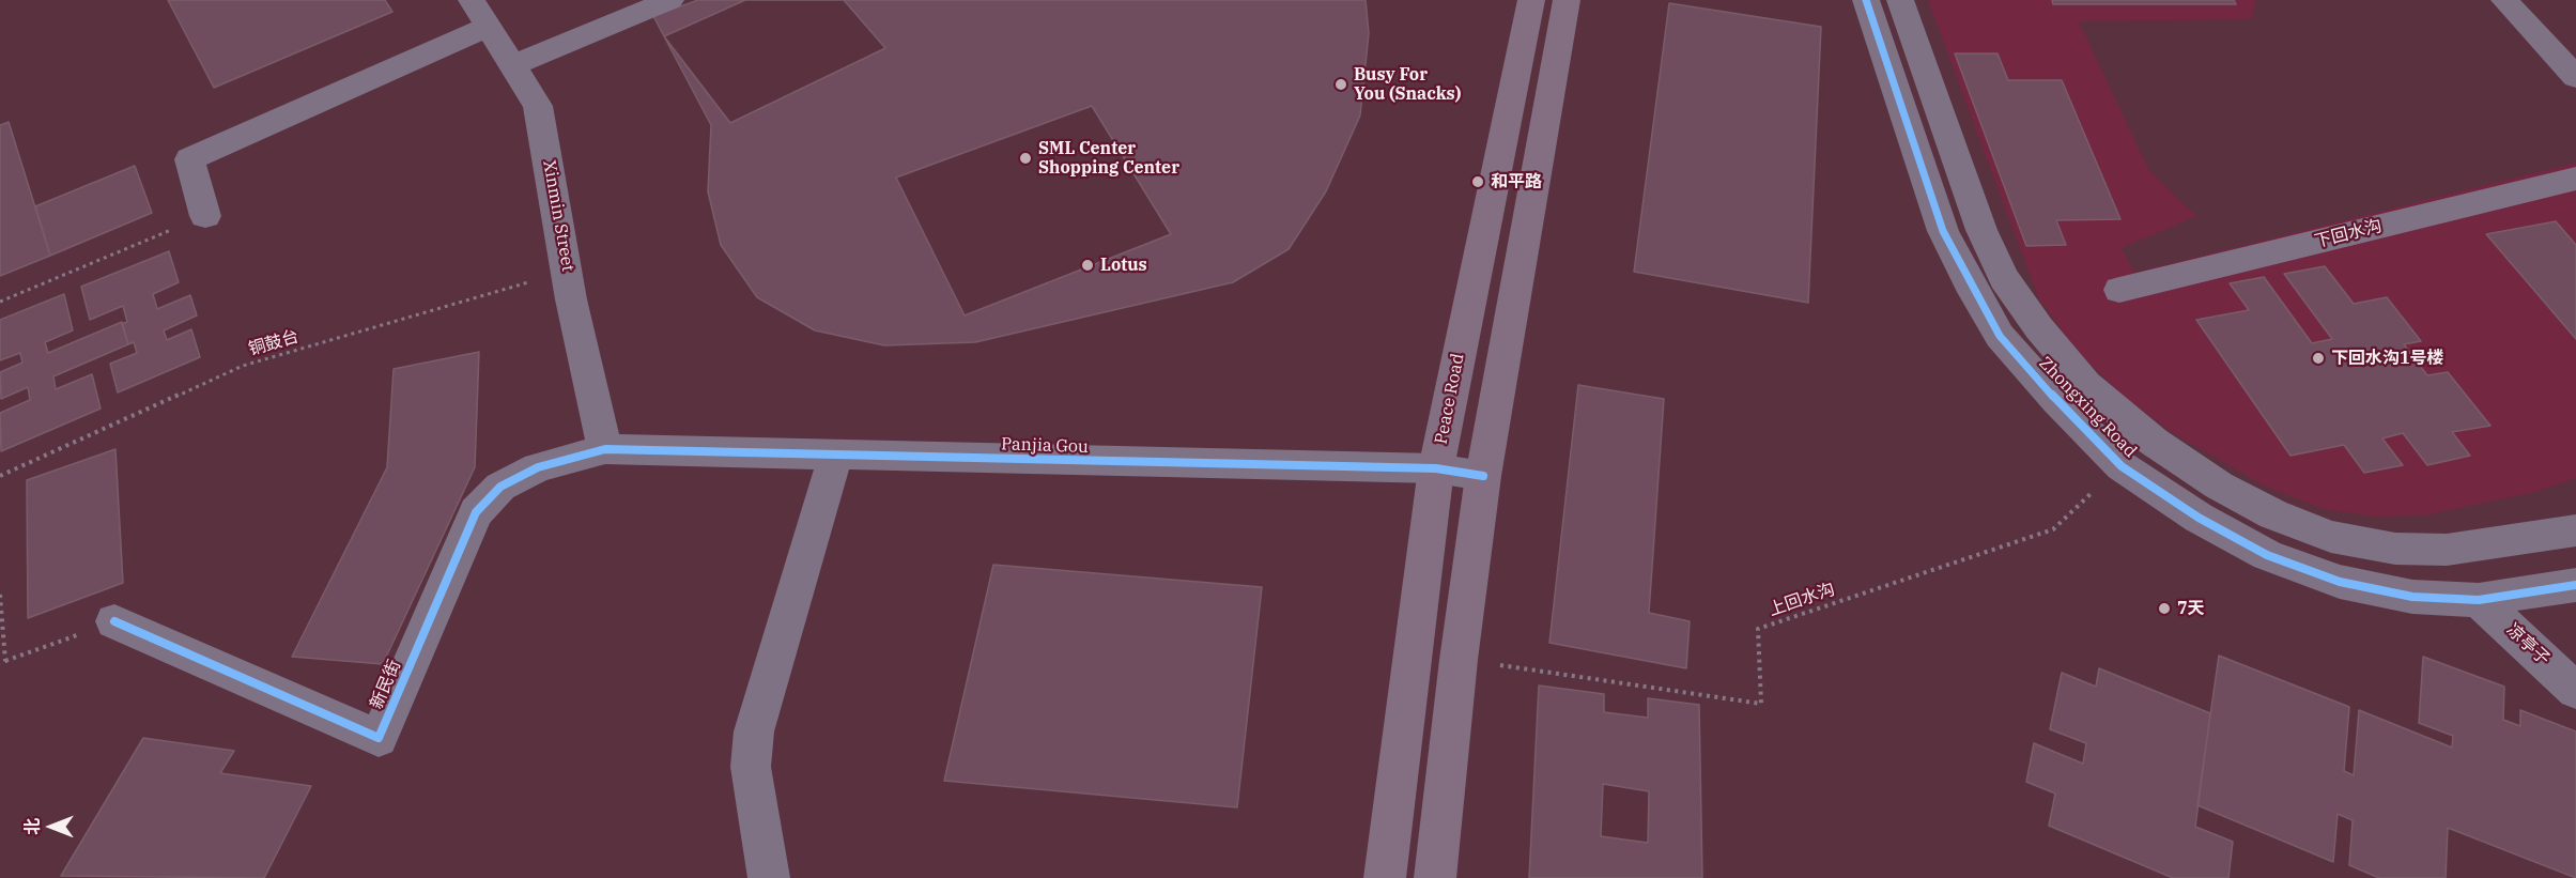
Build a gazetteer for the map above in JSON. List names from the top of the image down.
{
  "streets": {
    "main road": ["Peace Road"],
    "street": [
      "Xinmin Street",
      "下回水沟",
      "Zhongxing Road",
      "Panjia Gou",
      "凉亭子",
      "新民街"
    ],
    "path": ["铜鼓台", "上回水沟"]
  },
  "crossings": [
    ["Xinmin Street", "铜鼓台"],
    ["Xinmin Street", "Panjia Gou"],
    ["Xinmin Street", "新民街"],
    ["Peace Road", "Panjia Gou"],
    ["Zhongxing Road", "上回水沟"],
    ["Zhongxing Road", "凉亭子"],
    ["Panjia Gou", "新民街"]
  ],
  "places": [
    "Busy For You (Snacks)",
    "SML Center Shopping Center",
    "和平路",
    "Lotus",
    "下回水沟1号楼",
    "7天"
  ],
  "north": "left"
}
